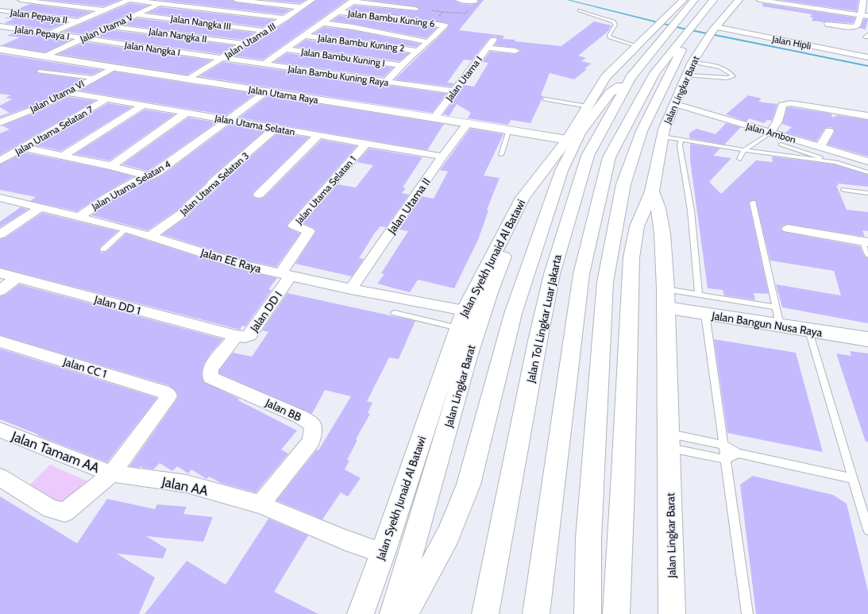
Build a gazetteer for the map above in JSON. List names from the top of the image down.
{
  "streets": {
    "main road": [
      "Jalan Lingkar Barat",
      "Jalan Utama Raya",
      "Jalan Syekh Junaid Al Batawi",
      "Jalan Tol Lingkar Luar Jakarta",
      "Jalan Bangun Nusa Raya"
    ],
    "street": [
      "Jalan Pepaya II",
      "Jalan Bambu Kuning 6",
      "Jalan Nangka III",
      "Jalan Utama V",
      "Jalan Pepaya I",
      "Jalan Nangka II",
      "Jalan Utama III",
      "Jalan Hipli",
      "Jalan Bambu Kuning 2",
      "Jalan Nangka I",
      "Jalan Bambu Kuning I",
      "Jalan Bambu Kuning Raya",
      "Jalan Utama I",
      "Jalan Utama VI",
      "Jalan Utama Selatan",
      "Jalan Utama Selatan 7",
      "Jalan Ambon",
      "Jalan Utama Selatan 3",
      "Jalan Utama Selatan 4",
      "Jalan Utama Selatan 1",
      "Jalan Utama II",
      "Jalan EE Raya",
      "Jalan DD 1",
      "Jalan DD I",
      "Jalan CC 1",
      "Jalan BB",
      "Jalan Tamam AA",
      "Jalan AA"
    ]
  },
  "crossings": [
    ["Jalan Nangka III", "Jalan Utama V"],
    ["Jalan Nangka III", "Jalan Utama III"],
    ["Jalan Utama V", "Jalan Pepaya I"],
    ["Jalan Utama V", "Jalan Nangka II"],
    ["Jalan Utama V", "Jalan Nangka I"],
    ["Jalan Utama V", "Jalan Utama Raya"],
    ["Jalan Pepaya I", "Jalan Nangka I"],
    ["Jalan Nangka II", "Jalan Utama III"],
    ["Jalan Utama III", "Jalan Nangka I"],
    ["Jalan Utama III", "Jalan Bambu Kuning Raya"],
    ["Jalan Utama III", "Jalan Utama Raya"],
    ["Jalan Hipli", "Jalan Lingkar Barat"],
    ["Jalan Nangka I", "Jalan Bambu Kuning Raya"],
    ["Jalan Bambu Kuning Raya", "Jalan Utama I"],
    ["Jalan Utama I", "Jalan Utama Raya"],
    ["Jalan Lingkar Barat", "Jalan Ambon"],
    ["Jalan Lingkar Barat", "Jalan Syekh Junaid Al Batawi"],
    ["Jalan Lingkar Barat", "Jalan Bangun Nusa Raya"],
    ["Jalan Utama Raya", "Jalan Utama VI"],
    ["Jalan Utama Raya", "Jalan Utama Selatan 4"],
    ["Jalan Utama Raya", "Jalan Utama II"],
    ["Jalan Utama Raya", "Jalan Syekh Junaid Al Batawi"],
    ["Jalan Utama VI", "Jalan Utama Selatan"],
    ["Jalan Utama Selatan", "Jalan Utama Selatan 7"],
    ["Jalan Utama Selatan", "Jalan Utama Selatan 3"],
    ["Jalan Utama Selatan", "Jalan Utama Selatan 4"],
    ["Jalan Utama Selatan", "Jalan Utama Selatan 1"],
    ["Jalan Utama Selatan", "Jalan Utama II"],
    ["Jalan Utama Selatan 3", "Jalan EE Raya"],
    ["Jalan Utama Selatan 4", "Jalan EE Raya"],
    ["Jalan Utama Selatan 1", "Jalan EE Raya"],
    ["Jalan Utama Selatan 1", "Jalan DD I"],
    ["Jalan Utama II", "Jalan EE Raya"],
    ["Jalan Syekh Junaid Al Batawi", "Jalan EE Raya"],
    ["Jalan Syekh Junaid Al Batawi", "Jalan Tol Lingkar Luar Jakarta"],
    ["Jalan Syekh Junaid Al Batawi", "Jalan AA"],
    ["Jalan EE Raya", "Jalan DD I"],
    ["Jalan DD 1", "Jalan DD I"],
    ["Jalan DD 1", "Jalan BB"],
    ["Jalan DD I", "Jalan BB"],
    ["Jalan CC 1", "Jalan Tamam AA"],
    ["Jalan CC 1", "Jalan AA"],
    ["Jalan BB", "Jalan AA"],
    ["Jalan Tamam AA", "Jalan AA"]
  ]
}
